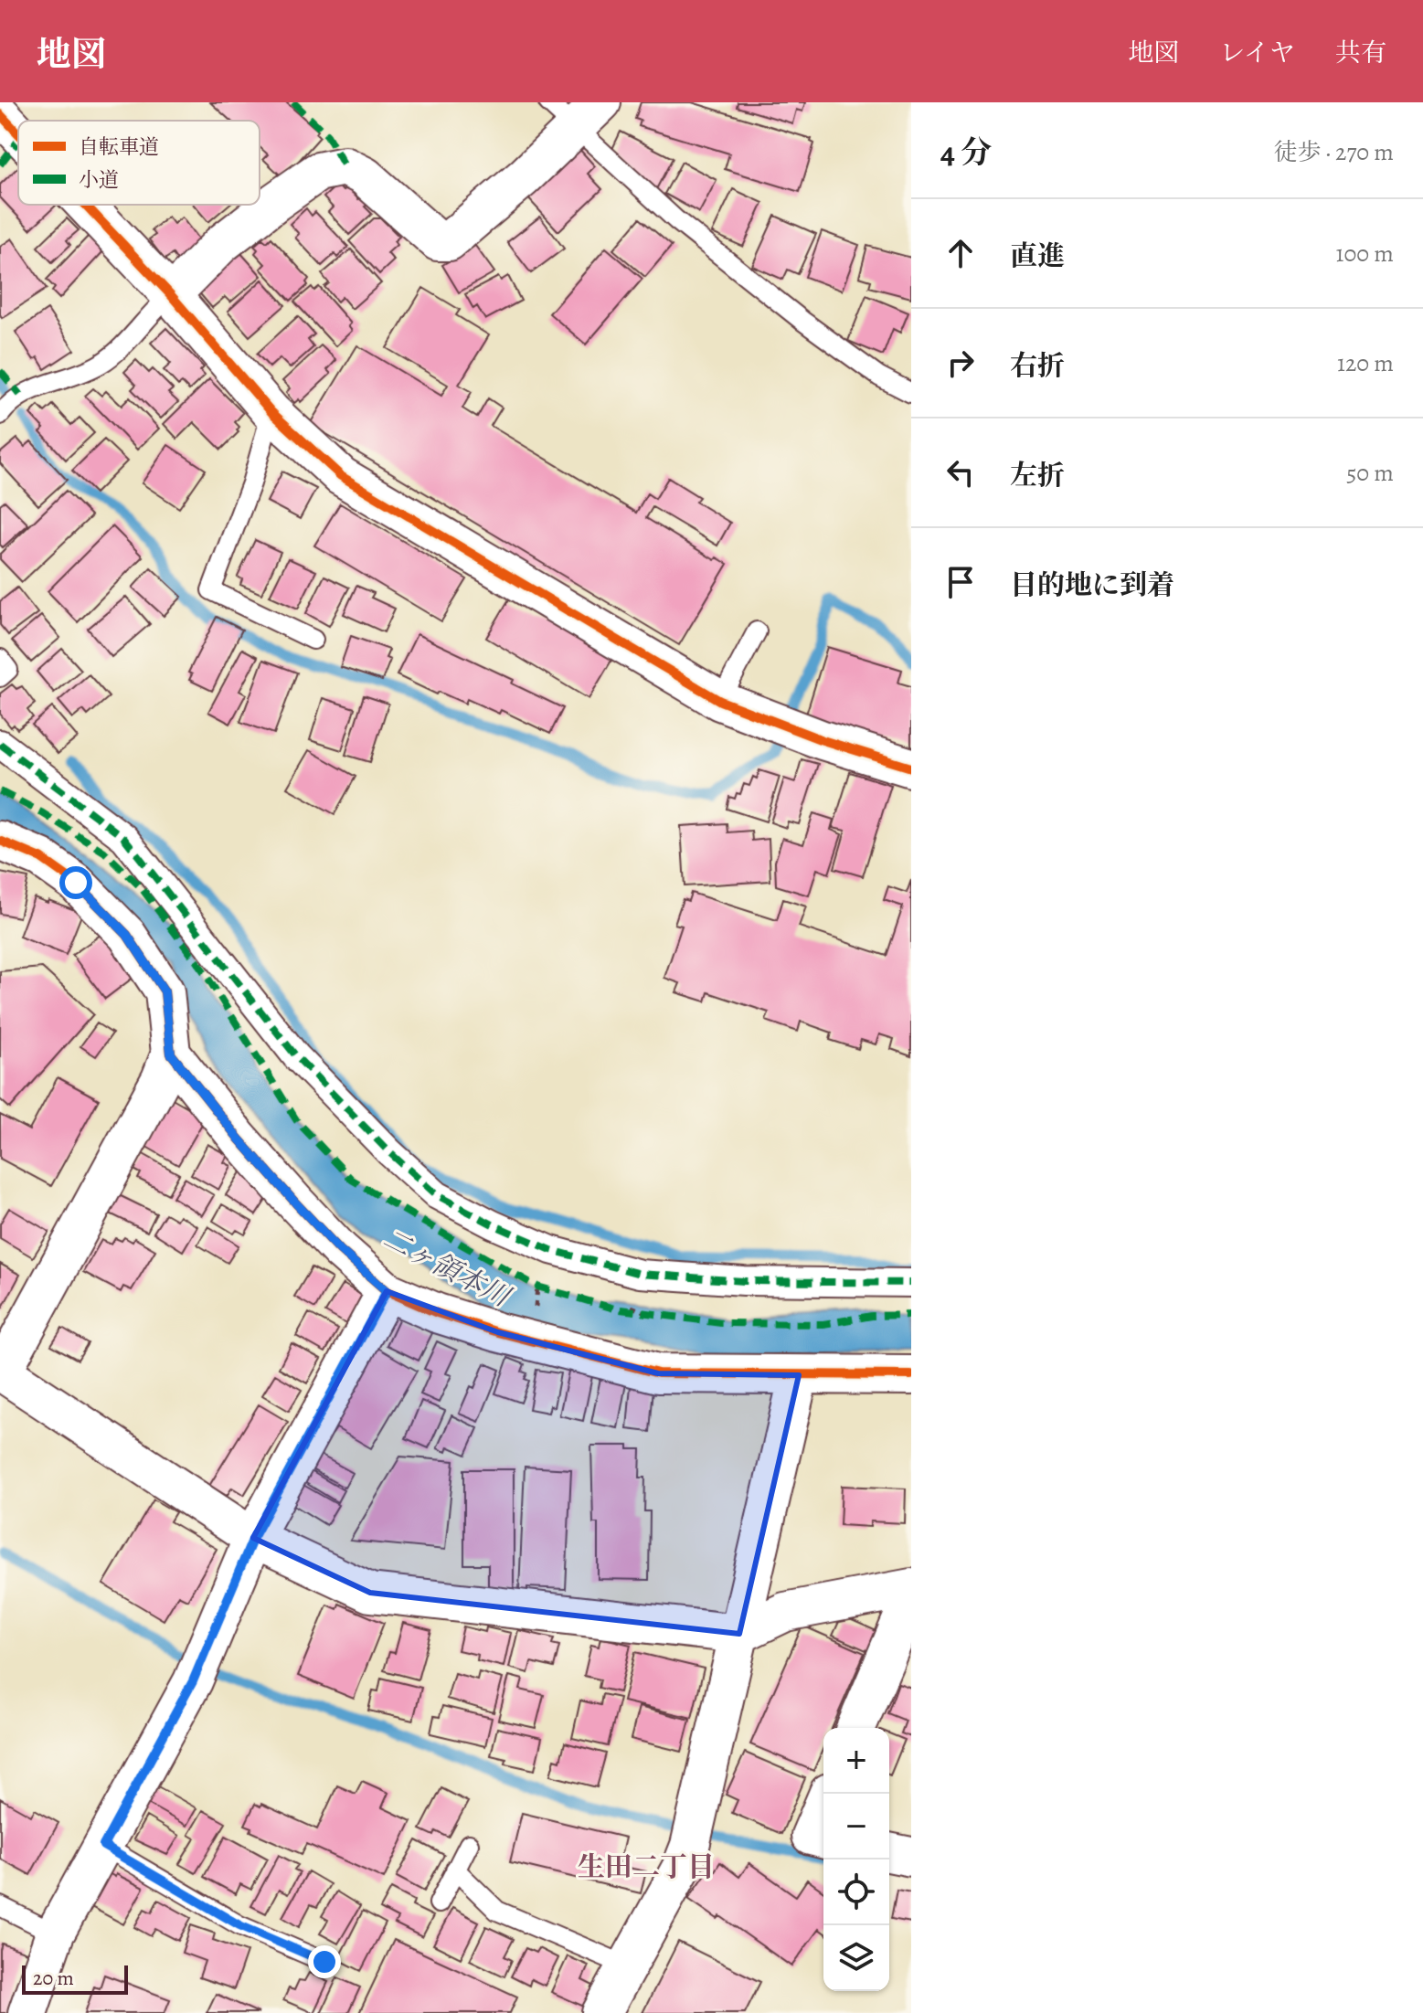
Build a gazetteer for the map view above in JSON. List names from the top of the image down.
{
  "districts": ["生田二丁目"],
  "water": ["二ヶ領本川"],
  "legend": ["自転車道", "小道"],
  "scale_bar": "20 m",
  "page": {
    "header": "地図",
    "nav": ["地図", "レイヤ", "共有"],
    "heading": ["4 分", "徒歩 · 270 m"],
    "list": [
      ["直進", "100 m"],
      ["右折", "120 m"],
      ["左折", "50 m"],
      "目的地に到着"
    ],
    "map_buttons": ["+", "−"],
    "scale": "20 m"
  }
}
